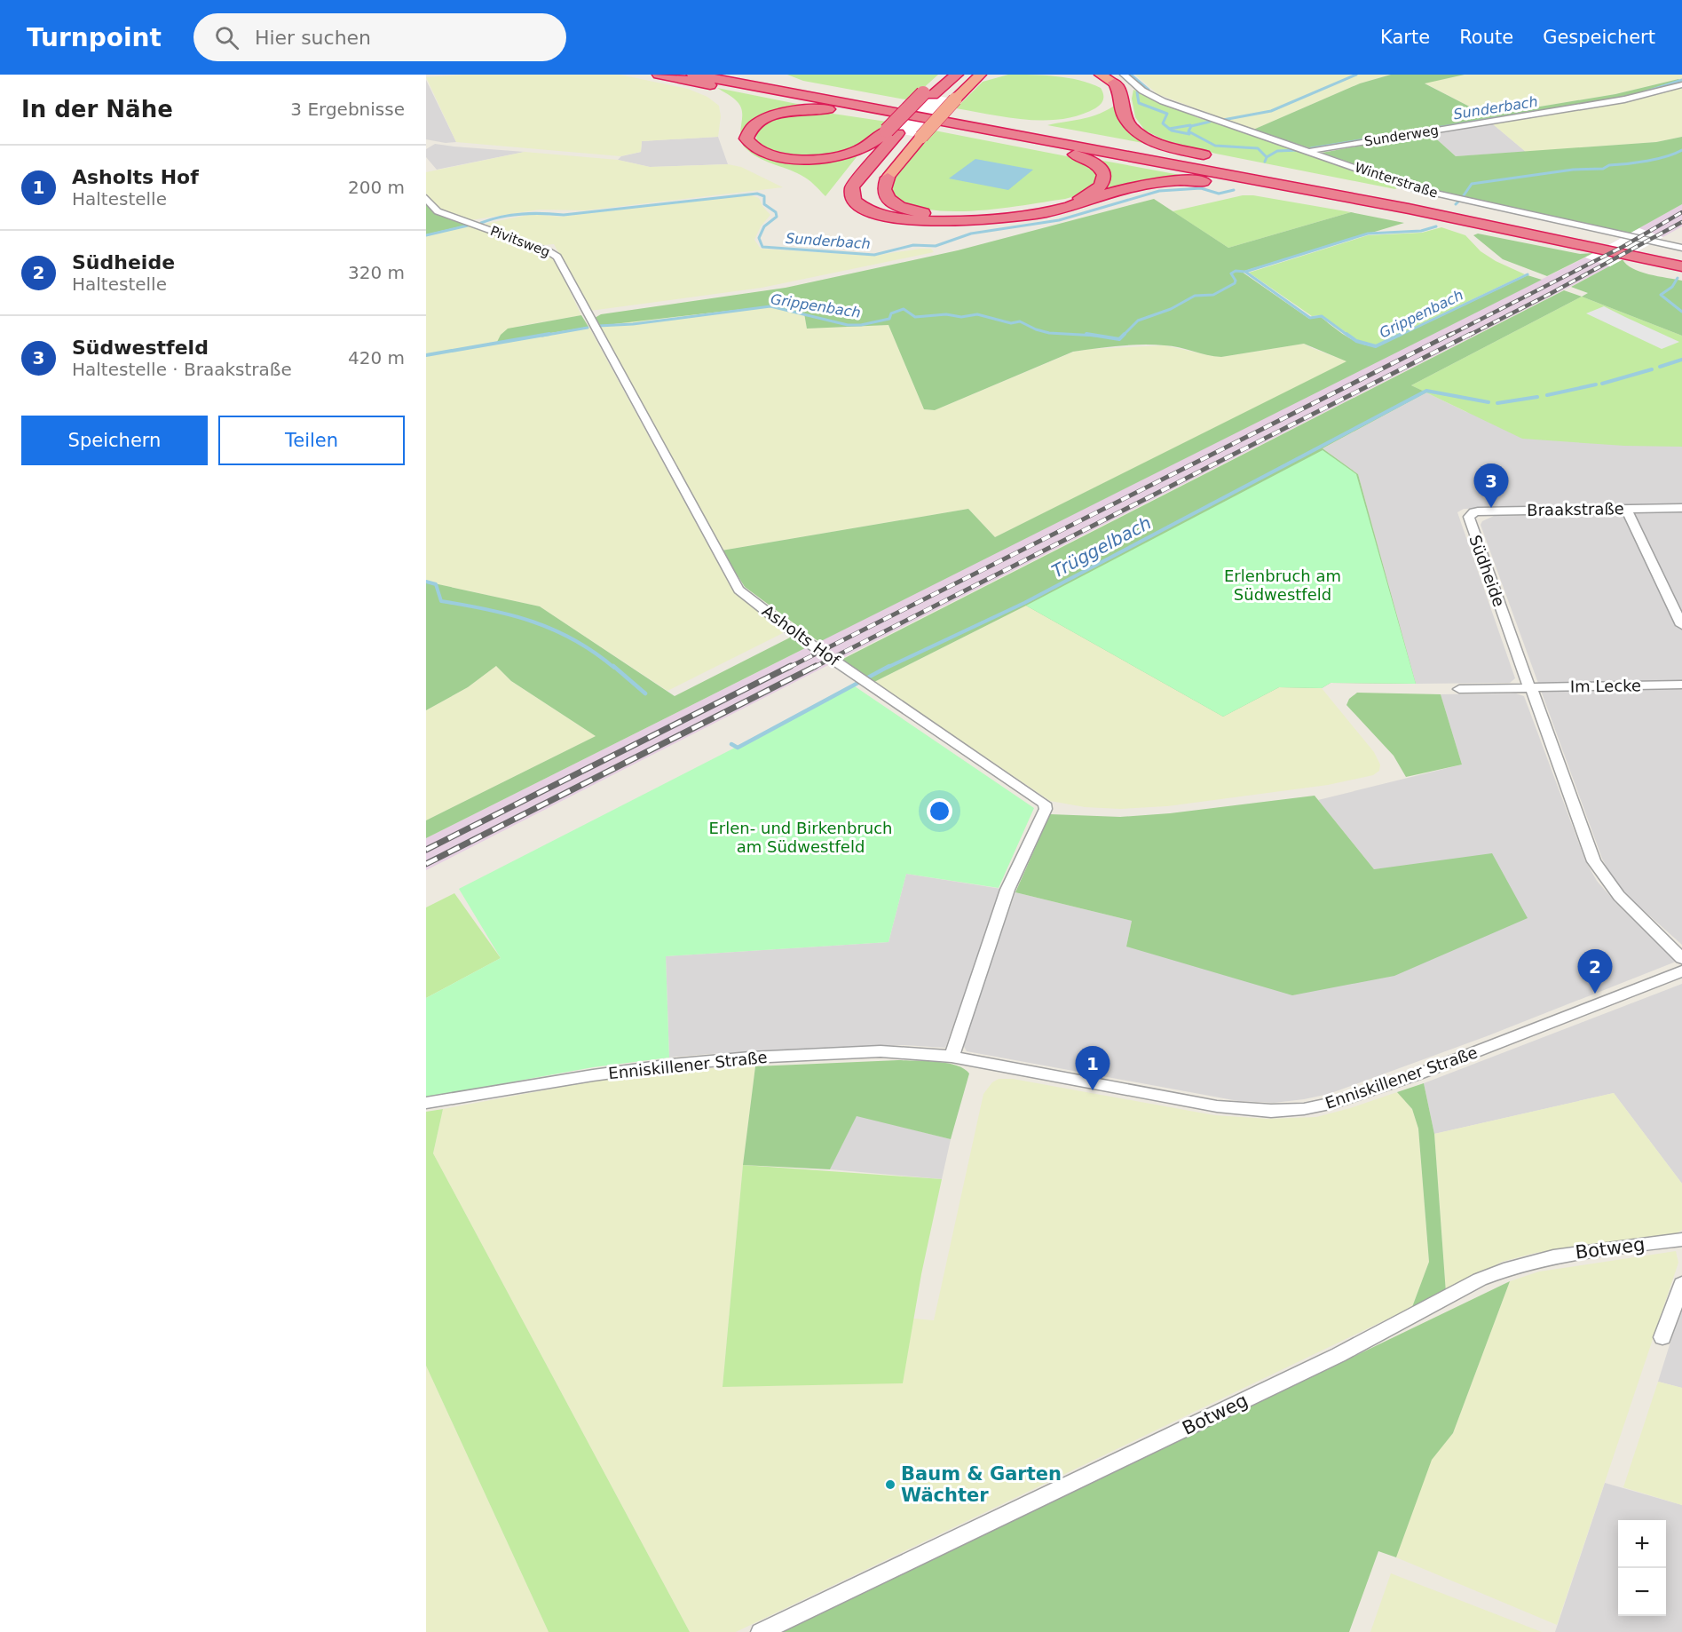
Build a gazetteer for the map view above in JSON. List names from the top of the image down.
{
  "streets": {
    "street": [
      "Sunderweg",
      "Winterstraße",
      "Pivitsweg",
      "Braakstraße",
      "Südheide",
      "Asholts Hof",
      "Im Lecke",
      "Enniskillener Straße",
      "Botweg"
    ]
  },
  "crossings": [
    ["Sunderweg", "Winterstraße"],
    ["Pivitsweg", "Asholts Hof"],
    ["Braakstraße", "Südheide"],
    ["Südheide", "Im Lecke"],
    ["Asholts Hof", "Enniskillener Straße"]
  ],
  "water": ["Sunderbach", "Grippenbach", "Trüggelbach"],
  "parks": ["Erlenbruch am Südwestfeld", "Erlen- und Birkenbruch am Südwestfeld"],
  "places": ["Baum & Garten Wächter"],
  "page": {
    "header": "Turnpoint",
    "search": "Hier suchen",
    "nav": ["Karte", "Route", "Gespeichert"],
    "heading": ["In der Nähe", "3 Ergebnisse"],
    "list": [
      {
        "mark": "1",
        "name": "Asholts Hof",
        "note": "Haltestelle",
        "value": "200 m"
      },
      {
        "mark": "2",
        "name": "Südheide",
        "note": "Haltestelle",
        "value": "320 m"
      },
      {
        "mark": "3",
        "name": "Südwestfeld",
        "note": "Haltestelle · Braakstraße",
        "value": "420 m"
      }
    ],
    "buttons": ["Speichern", "Teilen"],
    "pins": ["3", "2", "1"],
    "map_buttons": ["+", "−"]
  }
}
